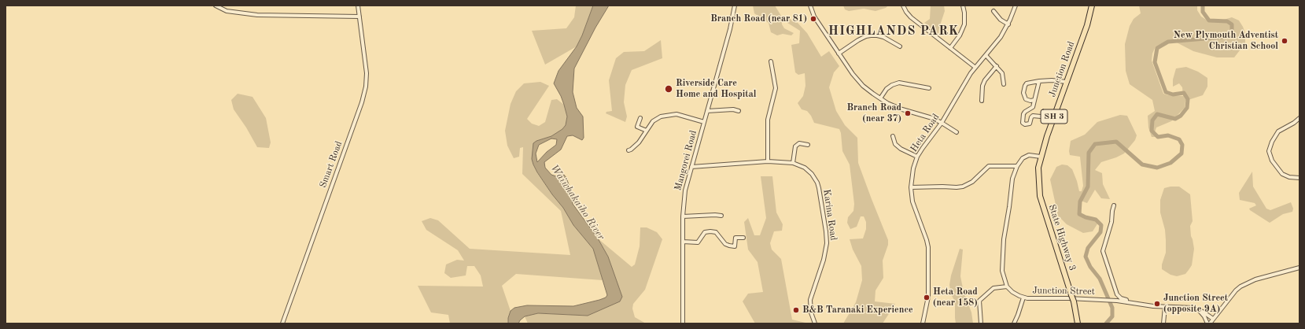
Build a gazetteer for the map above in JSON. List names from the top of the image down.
{
  "streets": {
    "highway": ["Junction Road", "SH 3", "State Highway 3"],
    "street": [
      "Heta Road",
      "Mangorei Road",
      "Smart Road",
      "Karina Road",
      "Junction Street"
    ]
  },
  "crossings": [
    ["Junction Road", "State Highway 3"],
    ["Mangorei Road", "Karina Road"]
  ],
  "districts": ["HIGHLANDS PARK"],
  "water": ["Waiwhakaiho River"],
  "places": [
    "Branch Road (near 81)",
    "New Plymouth Adventist Christian School",
    "Riverside Care Home and Hospital",
    "Branch Road (near 37)",
    "Heta Road (near 158)",
    "Junction Street (opposite 9A)",
    "B&B Taranaki Experience"
  ]
}
